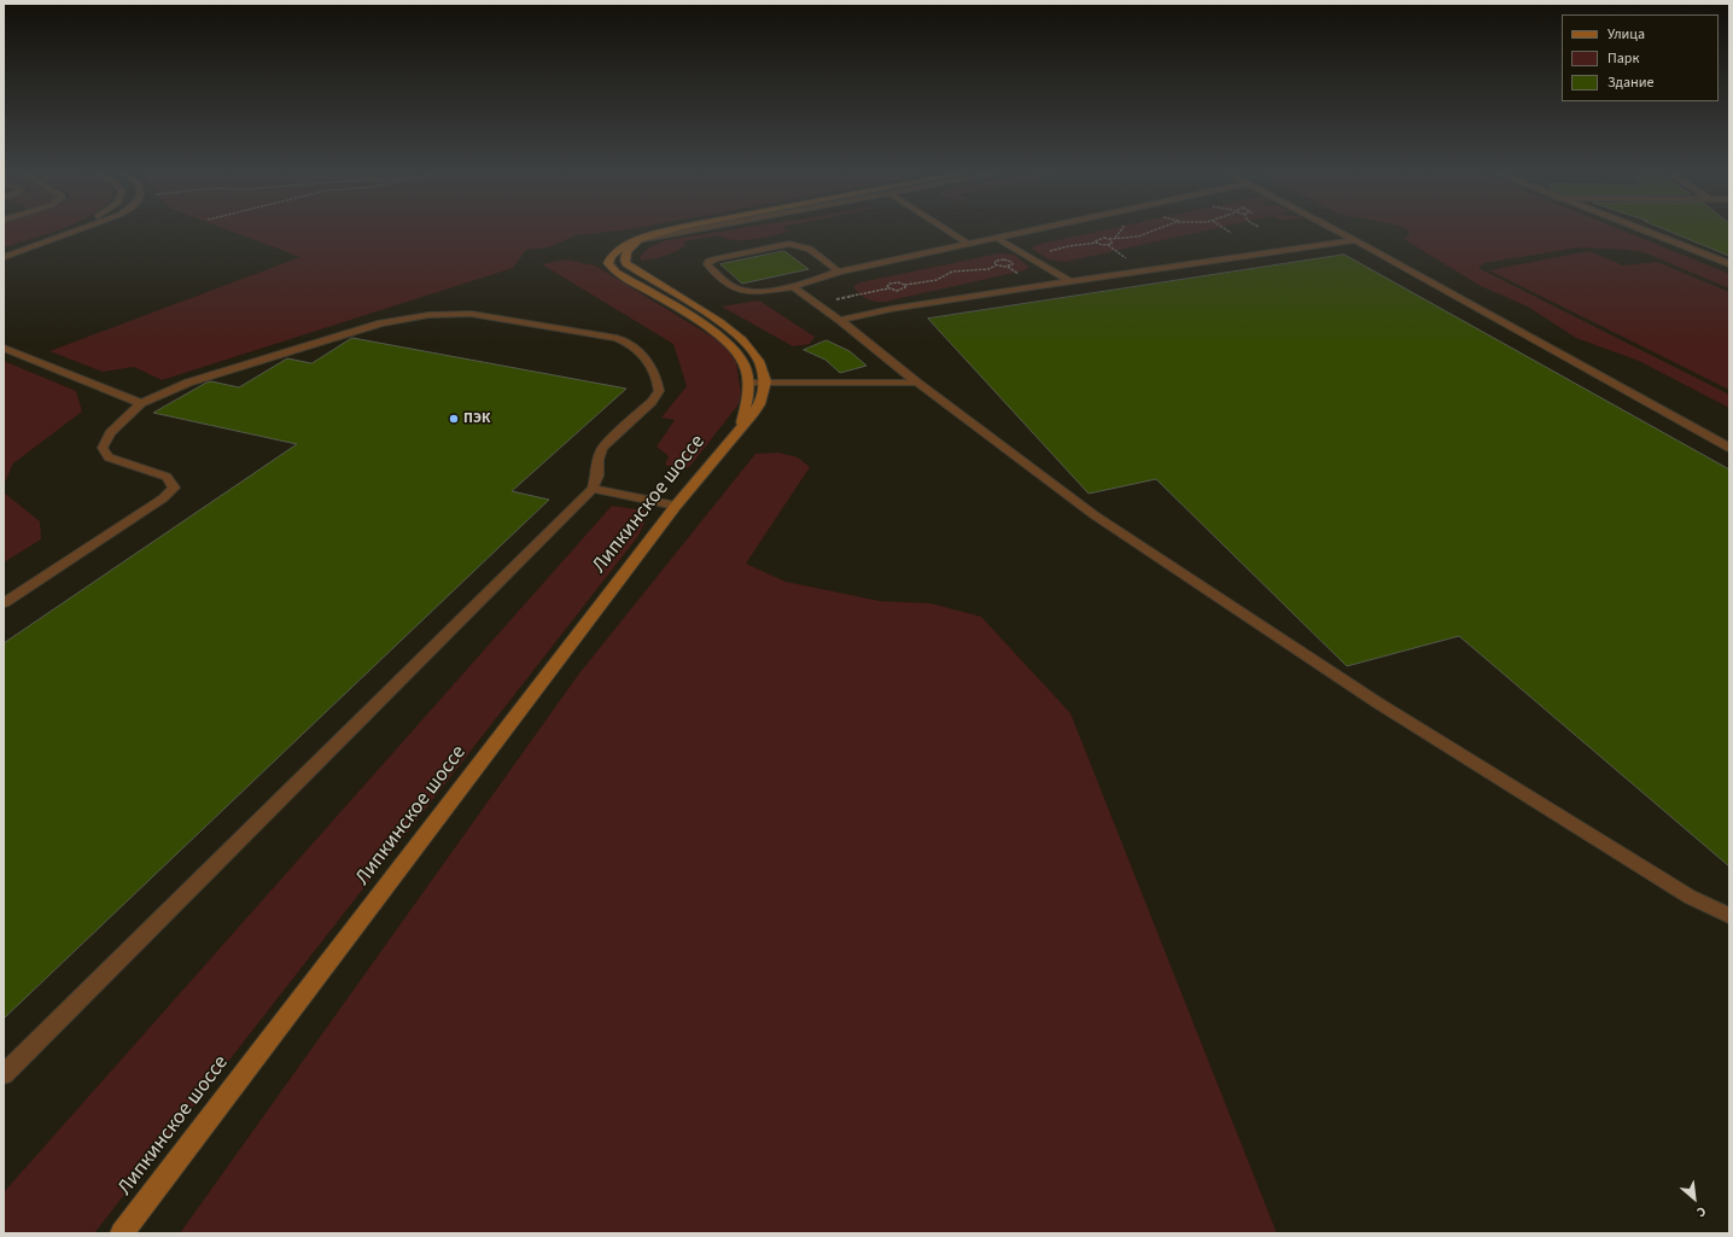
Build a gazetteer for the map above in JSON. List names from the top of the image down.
{
  "streets": {
    "street": ["Липкинское шоссе"]
  },
  "places": ["ПЭК"],
  "legend": ["Улица", "Парк", "Здание"],
  "north": "bottom right"
}
